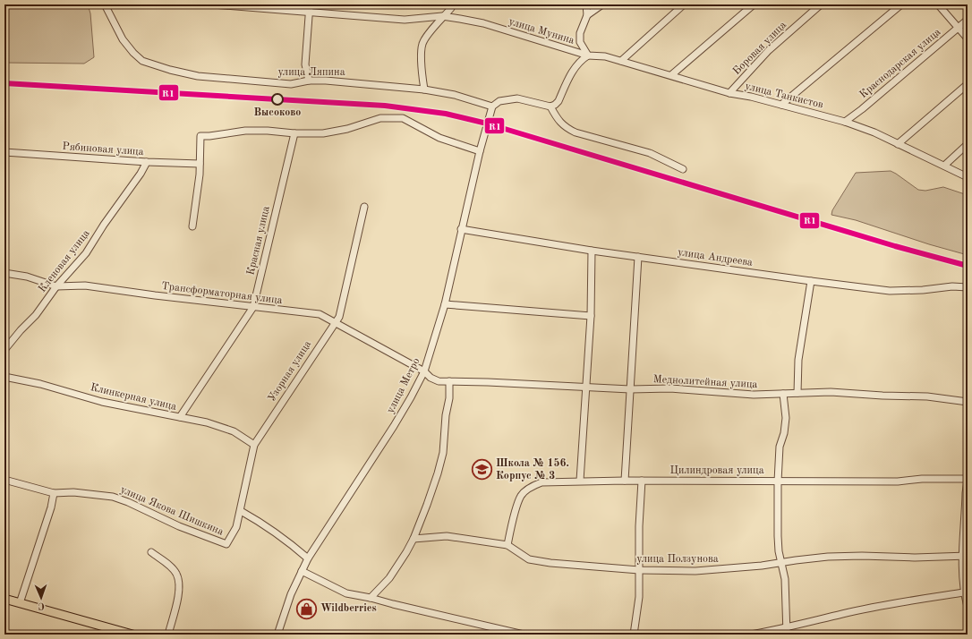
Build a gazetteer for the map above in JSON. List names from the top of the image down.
{
  "streets": {
    "street": [
      "улица Мунина",
      "Боровая улица",
      "Краснодарская улица",
      "улица Ляпина",
      "улица Танкистов",
      "Рябиновая улица",
      "Красная улица",
      "улица Андреева",
      "Кленовая улица",
      "Трансформаторная улица",
      "Узорная улица",
      "Меднолитейная улица",
      "улица Метро",
      "Клинкерная улица",
      "Цилиндровая улица",
      "улица Якова Шишкина",
      "улица Ползунова"
    ]
  },
  "crossings": [
    ["улица Мунина", "улица Танкистов"],
    ["Боровая улица", "улица Танкистов"],
    ["Краснодарская улица", "улица Танкистов"],
    ["улица Ляпина", "улица Метро"],
    ["Рябиновая улица", "Кленовая улица"],
    ["Красная улица", "Трансформаторная улица"],
    ["Красная улица", "Клинкерная улица"],
    ["улица Андреева", "улица Метро"],
    ["Кленовая улица", "Трансформаторная улица"],
    ["Трансформаторная улица", "Узорная улица"],
    ["Трансформаторная улица", "Меднолитейная улица"],
    ["Трансформаторная улица", "улица Метро"],
    ["Узорная улица", "Клинкерная улица"],
    ["Узорная улица", "улица Якова Шишкина"],
    ["Меднолитейная улица", "улица Метро"],
    ["Цилиндровая улица", "улица Ползунова"]
  ],
  "places": {
    "other": ["Высоково"],
    "school or university": ["Школа № 156. Корпус № 3"],
    "shop": ["Wildberries"]
  },
  "lines": ["transit line R1"],
  "north": "bottom"
}
